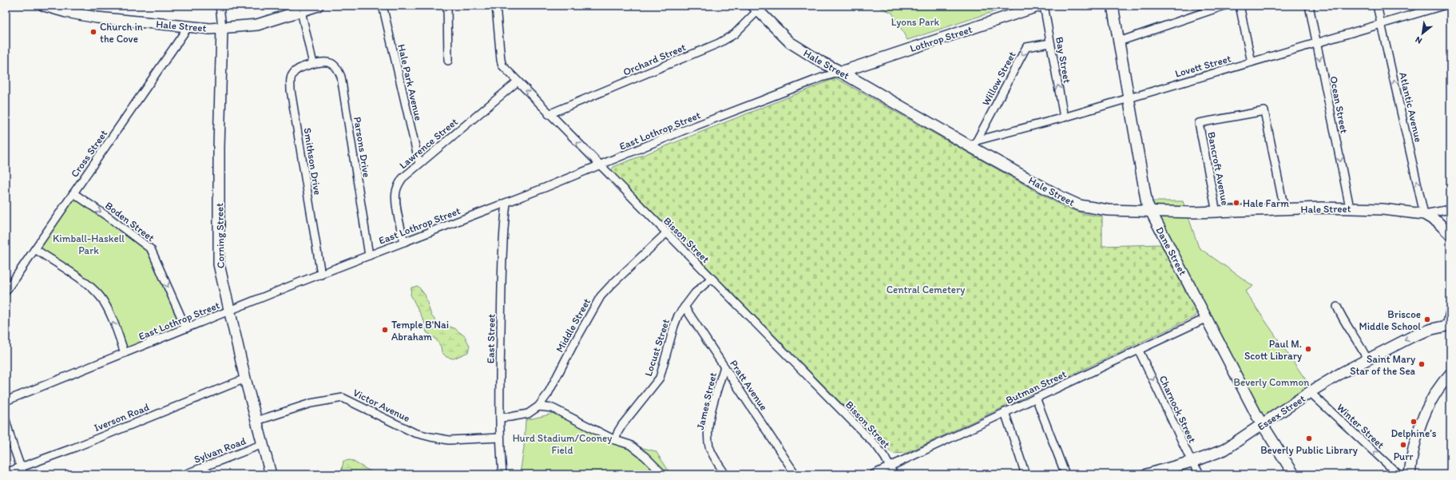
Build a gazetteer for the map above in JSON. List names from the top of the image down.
{
  "streets": {
    "main road": [
      "Hale Street",
      "Lothrop Street",
      "Corning Street",
      "Dane Street",
      "Essex Street"
    ],
    "street": [
      "Orchard Street",
      "Bay Street",
      "Lovett Street",
      "Willow Street",
      "Hale Park Avenue",
      "Ocean Street",
      "Atlantic Avenue",
      "East Lothrop Street",
      "Lawrence Street",
      "Parsons Drive",
      "Cross Street",
      "Smithson Drive",
      "Bancroft Avenue",
      "Boden Street",
      "Bisson Street",
      "Middle Street",
      "East Street",
      "Locust Street",
      "Pratt Avenue",
      "Butman Street",
      "James Street",
      "Victor Avenue",
      "Charnock Street",
      "Iverson Road",
      "Winter Street",
      "Sylvan Road"
    ]
  },
  "crossings": [
    ["Hale Street", "Lothrop Street"],
    ["Hale Street", "Orchard Street"],
    ["Hale Street", "Lovett Street"],
    ["Hale Street", "Willow Street"],
    ["Hale Street", "Ocean Street"],
    ["Hale Street", "Atlantic Avenue"],
    ["Hale Street", "East Lothrop Street"],
    ["Hale Street", "Cross Street"],
    ["Hale Street", "Bancroft Avenue"],
    ["Hale Street", "Corning Street"],
    ["Hale Street", "Dane Street"],
    ["Lothrop Street", "East Lothrop Street"],
    ["Orchard Street", "Bisson Street"],
    ["Bay Street", "Lovett Street"],
    ["Bay Street", "Willow Street"],
    ["Lovett Street", "Willow Street"],
    ["Lovett Street", "Ocean Street"],
    ["Lovett Street", "Atlantic Avenue"],
    ["Lovett Street", "Dane Street"],
    ["Hale Park Avenue", "Lawrence Street"],
    ["East Lothrop Street", "Lawrence Street"],
    ["East Lothrop Street", "Parsons Drive"],
    ["East Lothrop Street", "Smithson Drive"],
    ["East Lothrop Street", "Boden Street"],
    ["East Lothrop Street", "Corning Street"],
    ["East Lothrop Street", "Bisson Street"],
    ["East Lothrop Street", "East Street"],
    ["Lawrence Street", "Bisson Street"],
    ["Parsons Drive", "Smithson Drive"],
    ["Cross Street", "Boden Street"],
    ["Corning Street", "Victor Avenue"],
    ["Corning Street", "Iverson Road"],
    ["Corning Street", "Sylvan Road"],
    ["Bisson Street", "Middle Street"],
    ["Bisson Street", "Locust Street"],
    ["Bisson Street", "Butman Street"],
    ["Dane Street", "Butman Street"],
    ["Dane Street", "Essex Street"],
    ["Middle Street", "East Street"],
    ["East Street", "Victor Avenue"],
    ["Locust Street", "Pratt Avenue"],
    ["Pratt Avenue", "James Street"],
    ["Butman Street", "Charnock Street"],
    ["Charnock Street", "Essex Street"],
    ["Essex Street", "Winter Street"]
  ],
  "one_way": [
    "Bay Street",
    "Willow Street",
    "Ocean Street",
    "Atlantic Avenue",
    "Boden Street",
    "Charnock Street",
    "Winter Street"
  ],
  "parks": [
    "Lyons Park",
    "Kimball-Haskell Park",
    "Central Cemetery",
    "Beverly Common",
    "Hurd Stadium/Cooney Field"
  ],
  "places": [
    "Church in the Cove",
    "Hale Farm",
    "Briscoe Middle School",
    "Temple B'Nai Abraham",
    "Paul M. Scott Library",
    "Saint Mary Star of the Sea",
    "Delphine’s",
    "Beverly Public Library",
    "Purr"
  ],
  "north": "bottom left"
}
